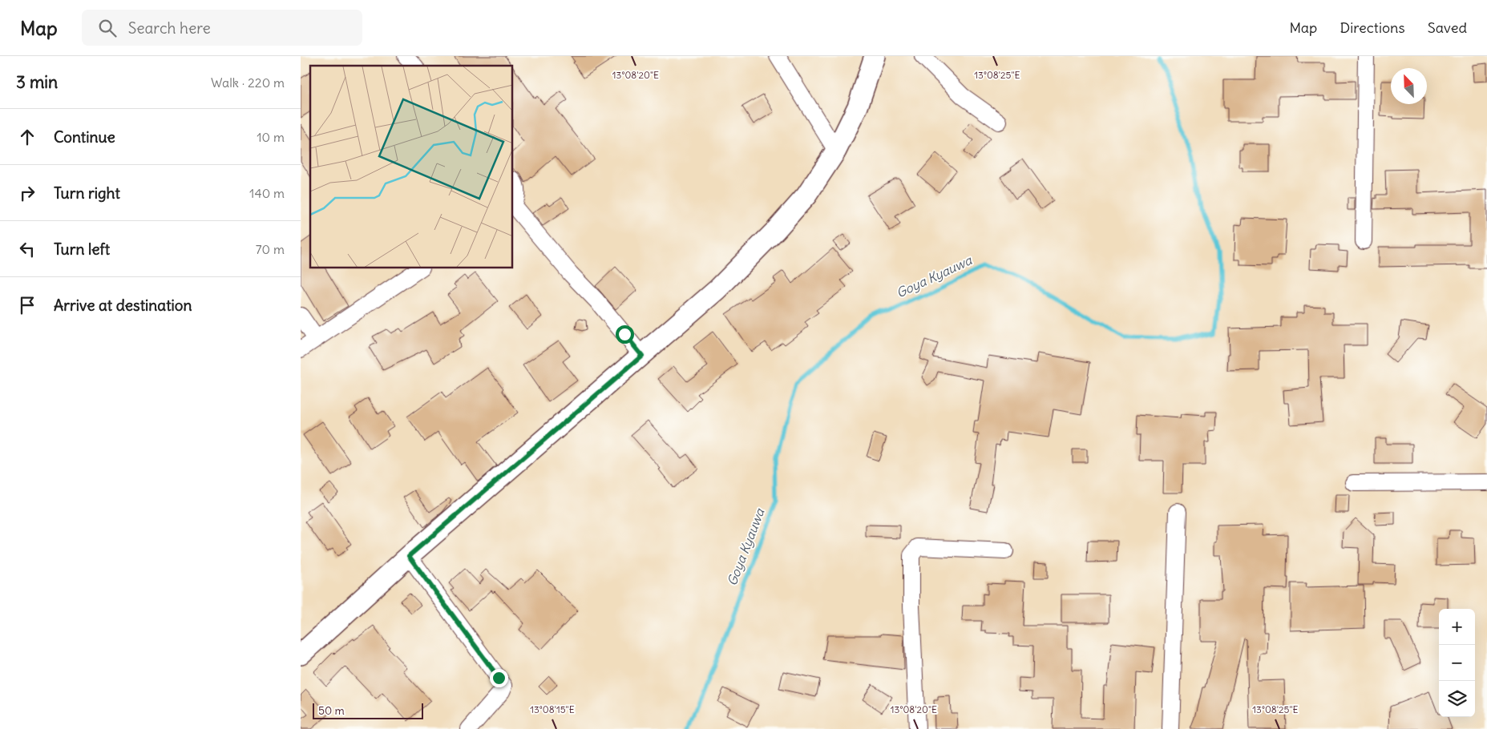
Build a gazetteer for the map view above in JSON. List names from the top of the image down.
{
  "water": ["Goya Kyauwa"],
  "scale_bar": "50 m",
  "north": "top left",
  "page": {
    "header": "Map",
    "search": "Search here",
    "nav": ["Map", "Directions", "Saved"],
    "heading": ["3 min", "Walk · 220 m"],
    "list": [
      ["Continue", "10 m"],
      ["Turn right", "140 m"],
      ["Turn left", "70 m"],
      "Arrive at destination"
    ],
    "map_buttons": ["+", "−"],
    "scale": "50 m"
  },
  "coordinates": ["13°08'20\"E", "13°08'25\"E", "13°08'15\"E"]
}
